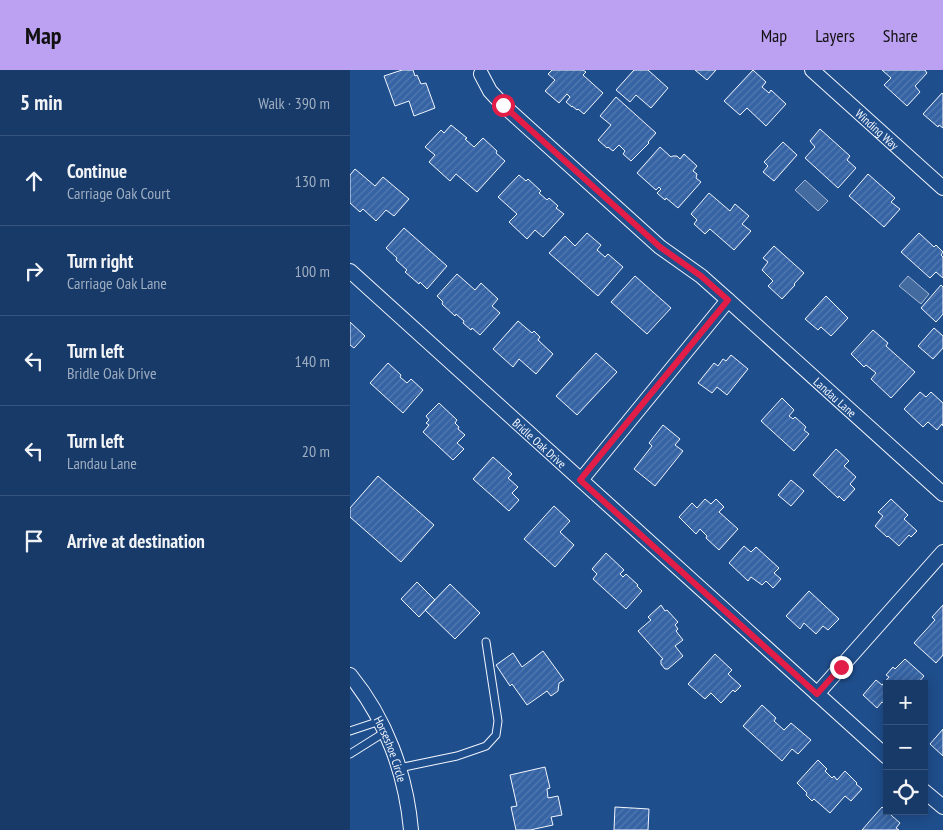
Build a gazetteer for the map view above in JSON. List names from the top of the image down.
{
  "streets": {
    "street": [
      "Winding Way",
      "Landau Lane",
      "Bridle Oak Drive",
      "Horseshoe Circle"
    ]
  },
  "page": {
    "header": "Map",
    "nav": ["Map", "Layers", "Share"],
    "heading": ["5 min", "Walk · 390 m"],
    "list": [
      ["Continue", "Carriage Oak Court", "130 m"],
      ["Turn right", "Carriage Oak Lane", "100 m"],
      ["Turn left", "Bridle Oak Drive", "140 m"],
      ["Turn left", "Landau Lane", "20 m"],
      "Arrive at destination"
    ],
    "map_buttons": ["+", "−"]
  }
}
